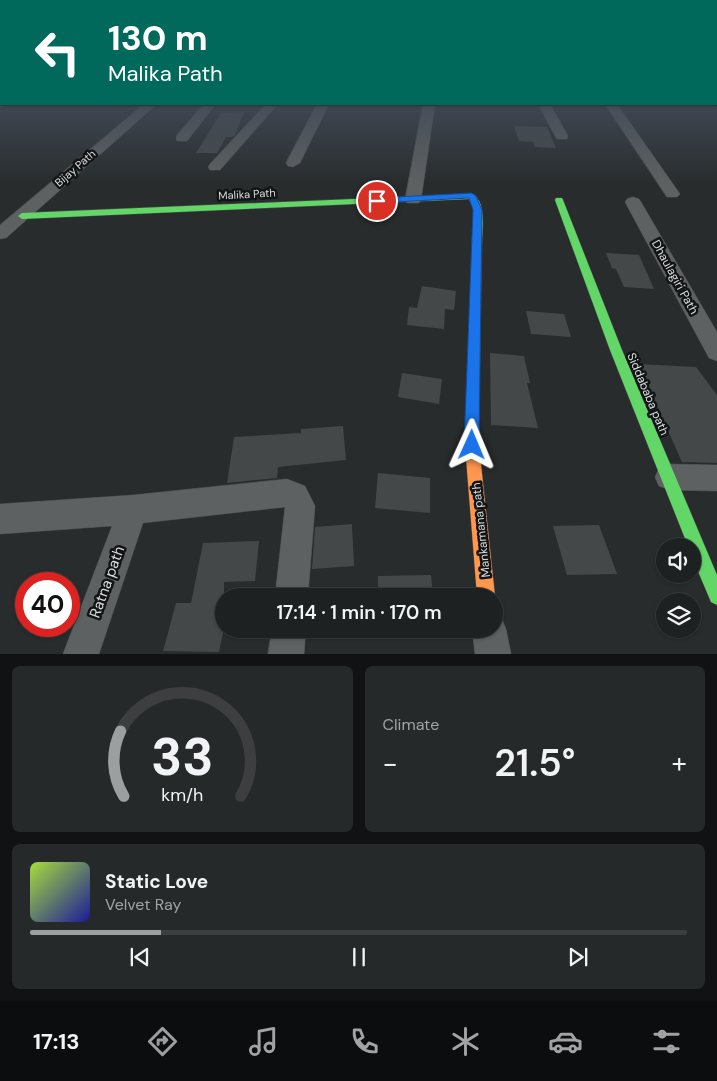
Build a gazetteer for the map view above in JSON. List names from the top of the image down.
{
  "streets": {
    "street": [
      "Bijay Path",
      "Malika Path",
      "Dhaulagiri Path",
      "Siddababa path",
      "Mankamana path",
      "Ratna path"
    ]
  },
  "crossings": [
    ["Bijay Path", "Malika Path"],
    ["Malika Path", "Mankamana path"]
  ],
  "page": {
    "turn": ["130 m", "Malika Path"],
    "limit": "40",
    "trip": "17:14 · 1 min · 170 m",
    "tile": "Climate",
    "heat": ["−", "21.5°", "+"],
    "song": ["Static Love", "Velvet Ray"],
    "tabs": "17:13",
    "gauge": ["33", "km/h"]
  }
}
